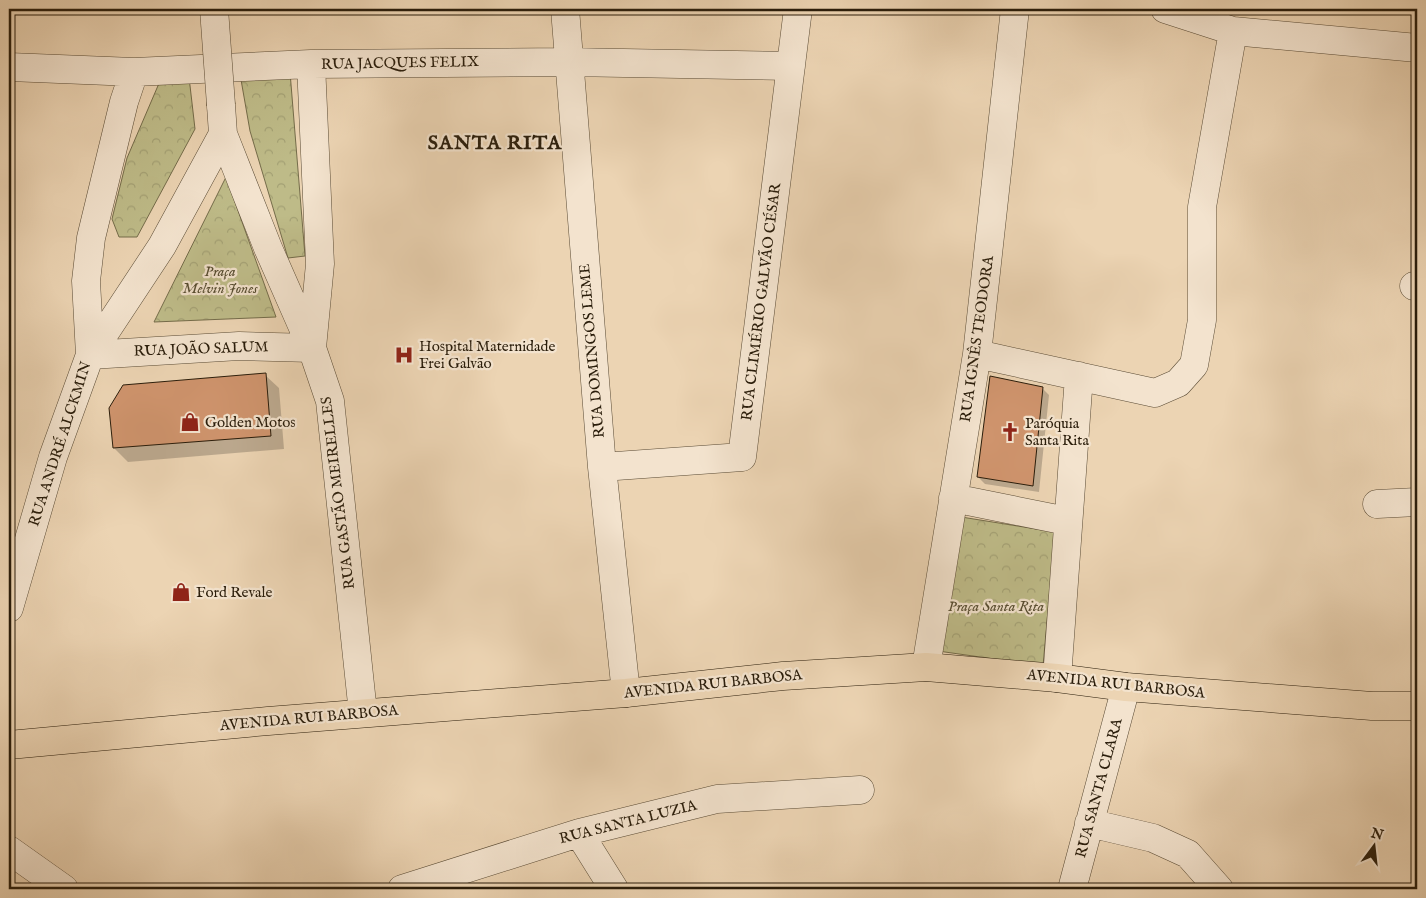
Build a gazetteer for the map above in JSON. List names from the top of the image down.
{
  "streets": {
    "main road": ["AVENIDA RUI BARBOSA"],
    "street": [
      "RUA JACQUES FELIX",
      "RUA CLIMÉRIO GALVÃO CÉSAR",
      "RUA IGNÊS TEODORA",
      "RUA JOÃO SALUM",
      "RUA DOMINGOS LEME",
      "RUA ANDRÉ ALCKMIN",
      "RUA GASTÃO MEIRELLES",
      "RUA SANTA CLARA",
      "RUA SANTA LUZIA"
    ]
  },
  "crossings": [
    ["RUA JACQUES FELIX", "RUA CLIMÉRIO GALVÃO CÉSAR"],
    ["RUA JACQUES FELIX", "RUA DOMINGOS LEME"],
    ["RUA JACQUES FELIX", "RUA ANDRÉ ALCKMIN"],
    ["RUA JACQUES FELIX", "RUA GASTÃO MEIRELLES"],
    ["RUA CLIMÉRIO GALVÃO CÉSAR", "RUA DOMINGOS LEME"],
    ["RUA IGNÊS TEODORA", "AVENIDA RUI BARBOSA"],
    ["RUA JOÃO SALUM", "RUA ANDRÉ ALCKMIN"],
    ["RUA JOÃO SALUM", "RUA GASTÃO MEIRELLES"],
    ["RUA DOMINGOS LEME", "AVENIDA RUI BARBOSA"],
    ["RUA GASTÃO MEIRELLES", "AVENIDA RUI BARBOSA"],
    ["AVENIDA RUI BARBOSA", "RUA SANTA CLARA"]
  ],
  "districts": ["SANTA RITA"],
  "parks": ["Praça Melvin Jones", "Praça Santa Rita"],
  "places": {
    "hospital": ["Hospital Maternidade Frei Galvão"],
    "shop": ["Golden Motos", "Ford Revale"],
    "church": ["Paróquia Santa Rita"]
  },
  "north": "top"
}
